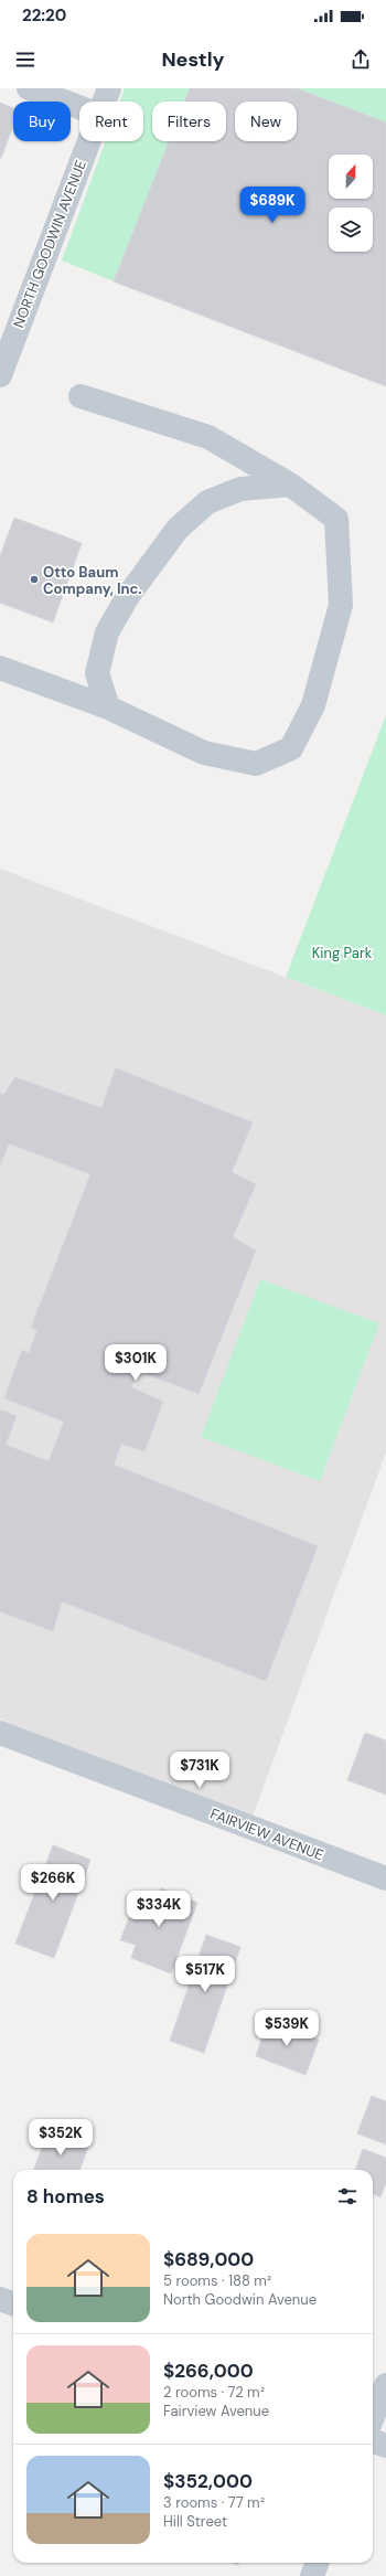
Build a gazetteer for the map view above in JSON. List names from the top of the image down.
{
  "streets": {
    "street": ["NORTH GOODWIN AVENUE", "FAIRVIEW AVENUE"]
  },
  "parks": ["King Park"],
  "places": ["Otto Baum Company, Inc."],
  "north": "top",
  "page": {
    "status": "22:20",
    "header": "Nestly",
    "chip": [
      "Buy",
      "Rent",
      "Filters",
      "New"
    ],
    "price": [
      "$689K",
      "$301K",
      "$731K",
      "$266K",
      "$334K",
      "$517K",
      "$539K",
      "$352K"
    ],
    "heading": "8 homes",
    "list": [
      {
        "name": "$689,000",
        "note": "5 rooms · 188 m² · North Goodwin Avenue"
      },
      {
        "name": "$266,000",
        "note": "2 rooms · 72 m² · Fairview Avenue"
      },
      {
        "name": "$352,000",
        "note": "3 rooms · 77 m² · Hill Street"
      }
    ]
  }
}
